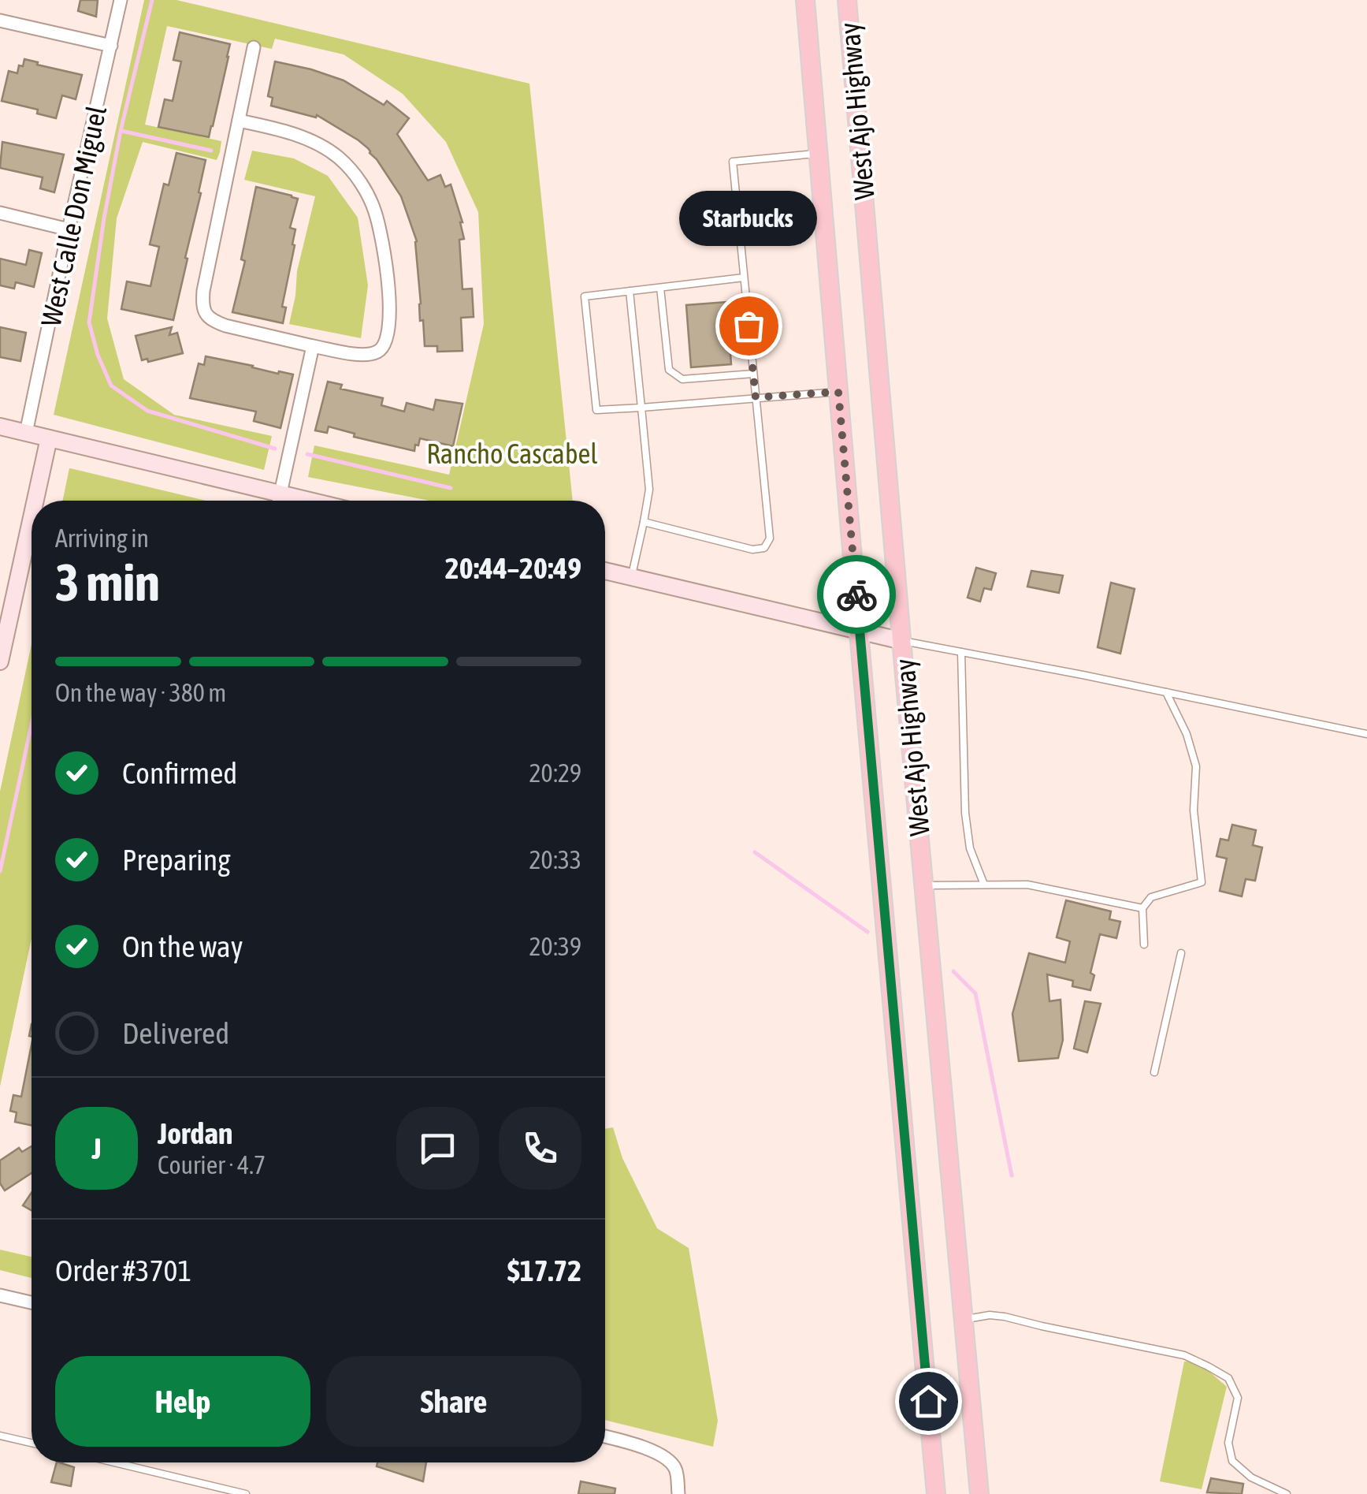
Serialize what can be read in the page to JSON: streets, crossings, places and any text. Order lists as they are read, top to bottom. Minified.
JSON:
{"streets":{"main road":["West Ajo Highway"],"street":["West Calle Don Miguel"]},"parks":["Rancho Cascabel"],"places":["Starbucks"],"page":{"bubble":"Starbucks","heading":["3 min","Arriving in","20:44–20:49"],"panel":["Jordan","Courier · 4.7","Order #3701","$17.72"],"bar":"On the way · 380 m","list":[["Confirmed","20:29"],["Preparing","20:33"],["On the way","20:39"],"Delivered"],"round":"J","buttons":["Help","Share"]}}
